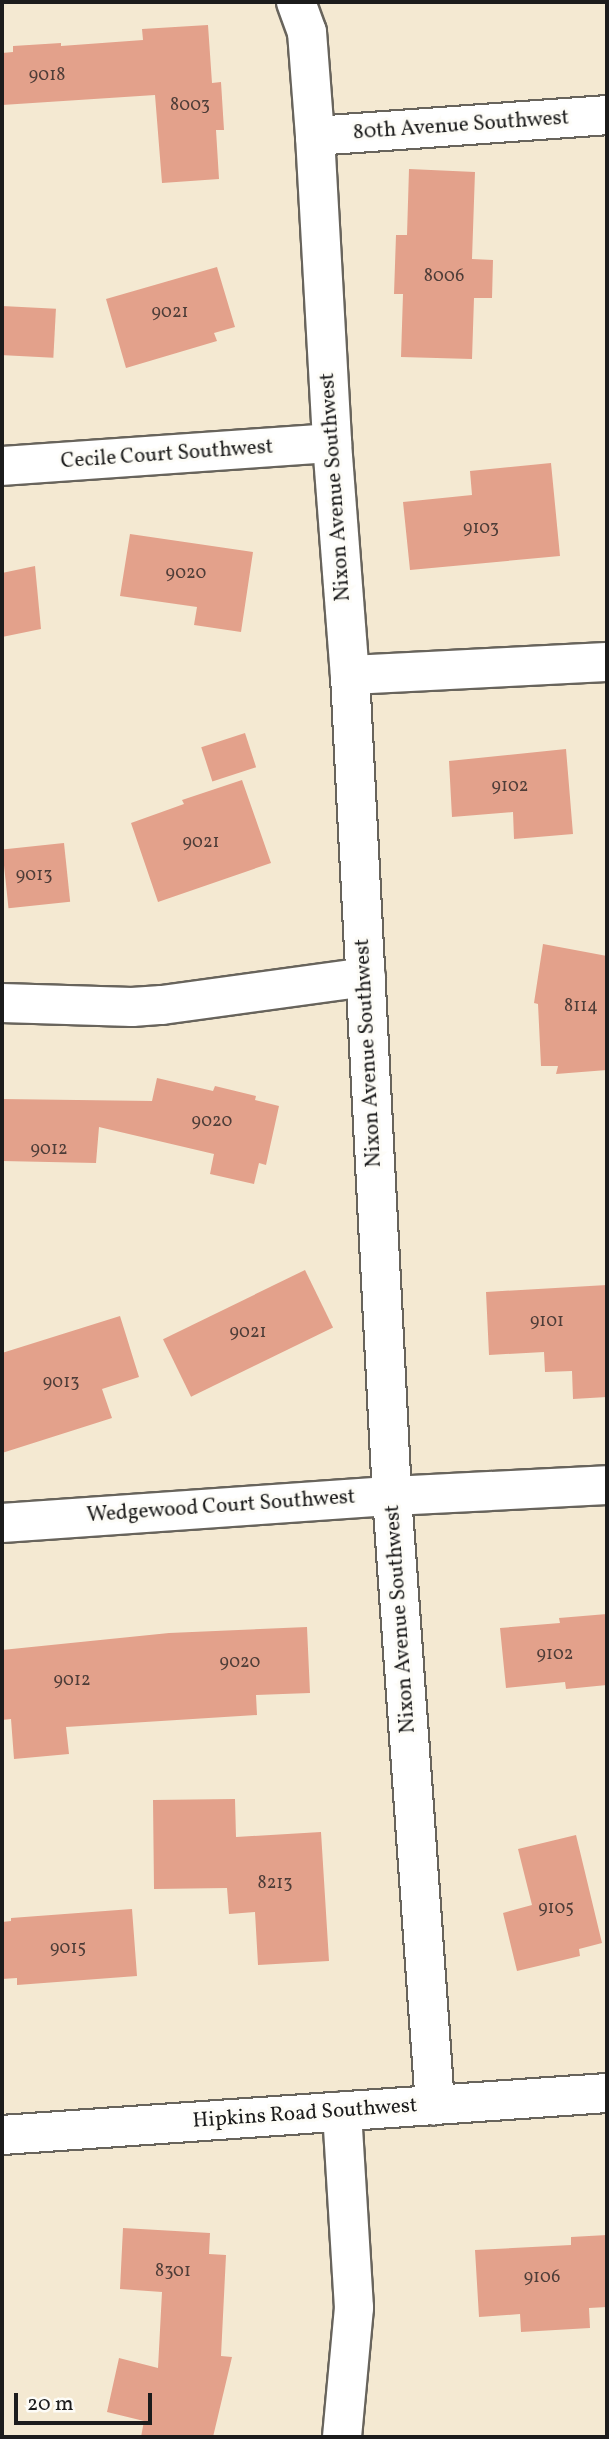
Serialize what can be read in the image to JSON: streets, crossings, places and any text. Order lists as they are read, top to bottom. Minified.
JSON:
{"streets":{"street":["80th Avenue Southwest","Cecile Court Southwest","Nixon Avenue Southwest","Wedgewood Court Southwest","Hipkins Road Southwest"]},"crossings":[["80th Avenue Southwest","Nixon Avenue Southwest"],["Cecile Court Southwest","Nixon Avenue Southwest"],["Nixon Avenue Southwest","Wedgewood Court Southwest"],["Nixon Avenue Southwest","Hipkins Road Southwest"]],"house_numbers":["9018","8003","8006","9021","9103","9020","9102","9021","9013","8114","9020","9012","9101","9021","9013","9102","9020","9012","8213","9105","9015","8301","9106"],"scale_bar":"20 m"}
